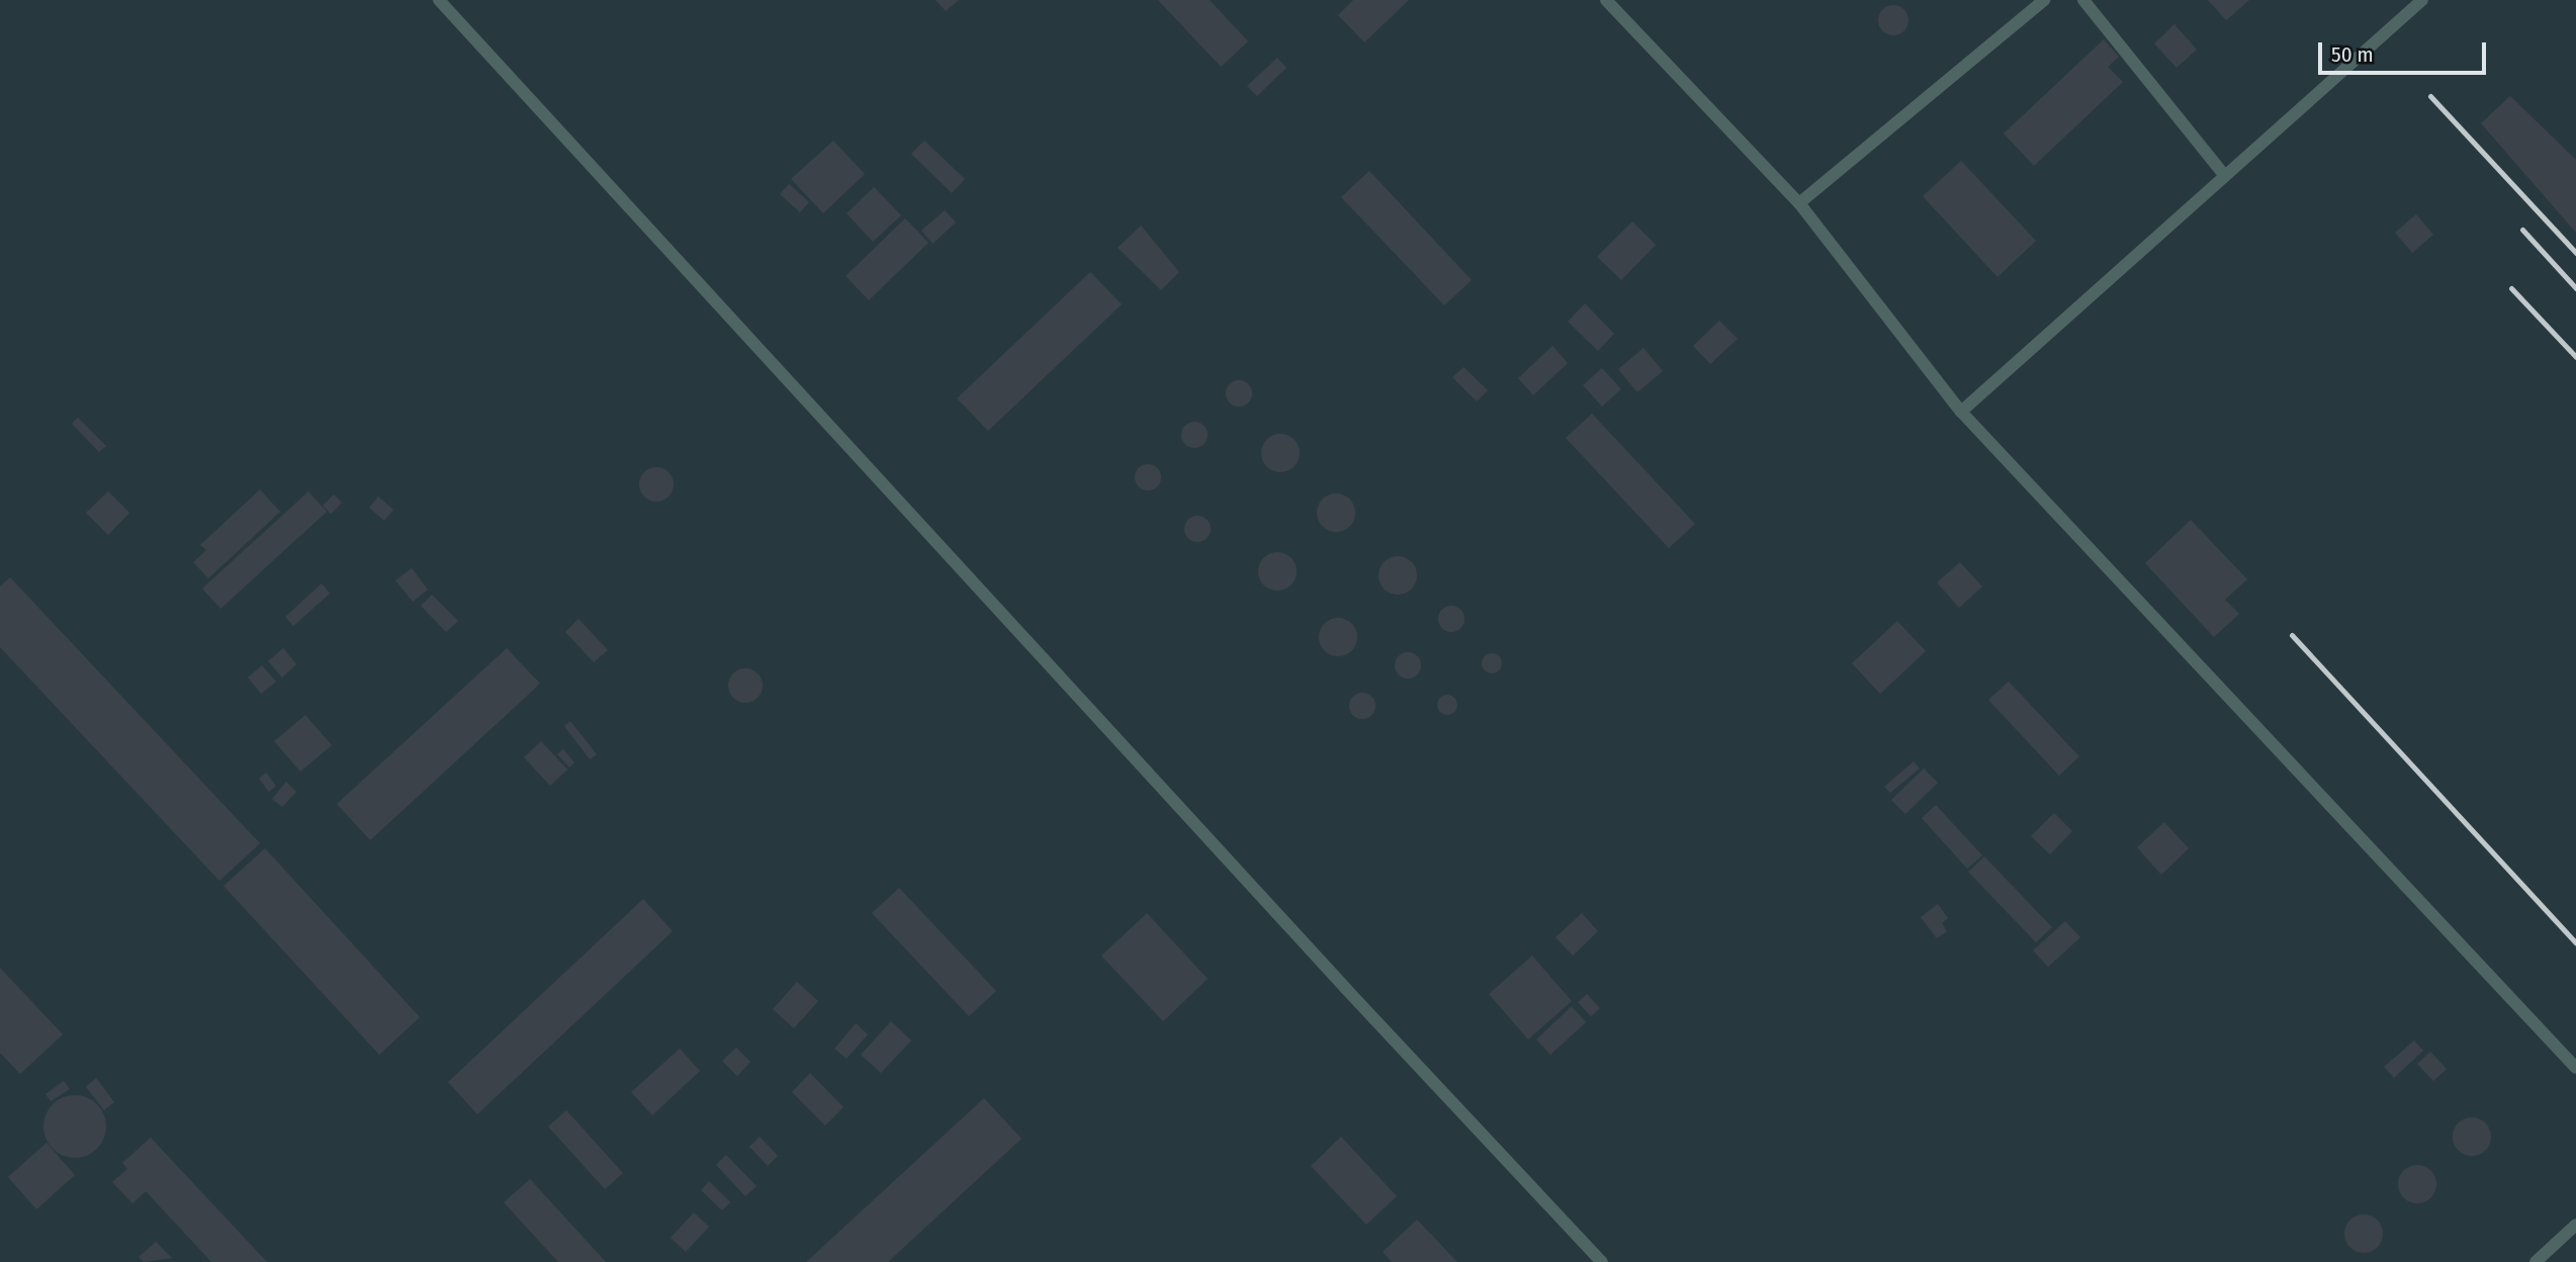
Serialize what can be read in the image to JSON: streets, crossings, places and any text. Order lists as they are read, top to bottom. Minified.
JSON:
{"scale_bar":"50 m"}
